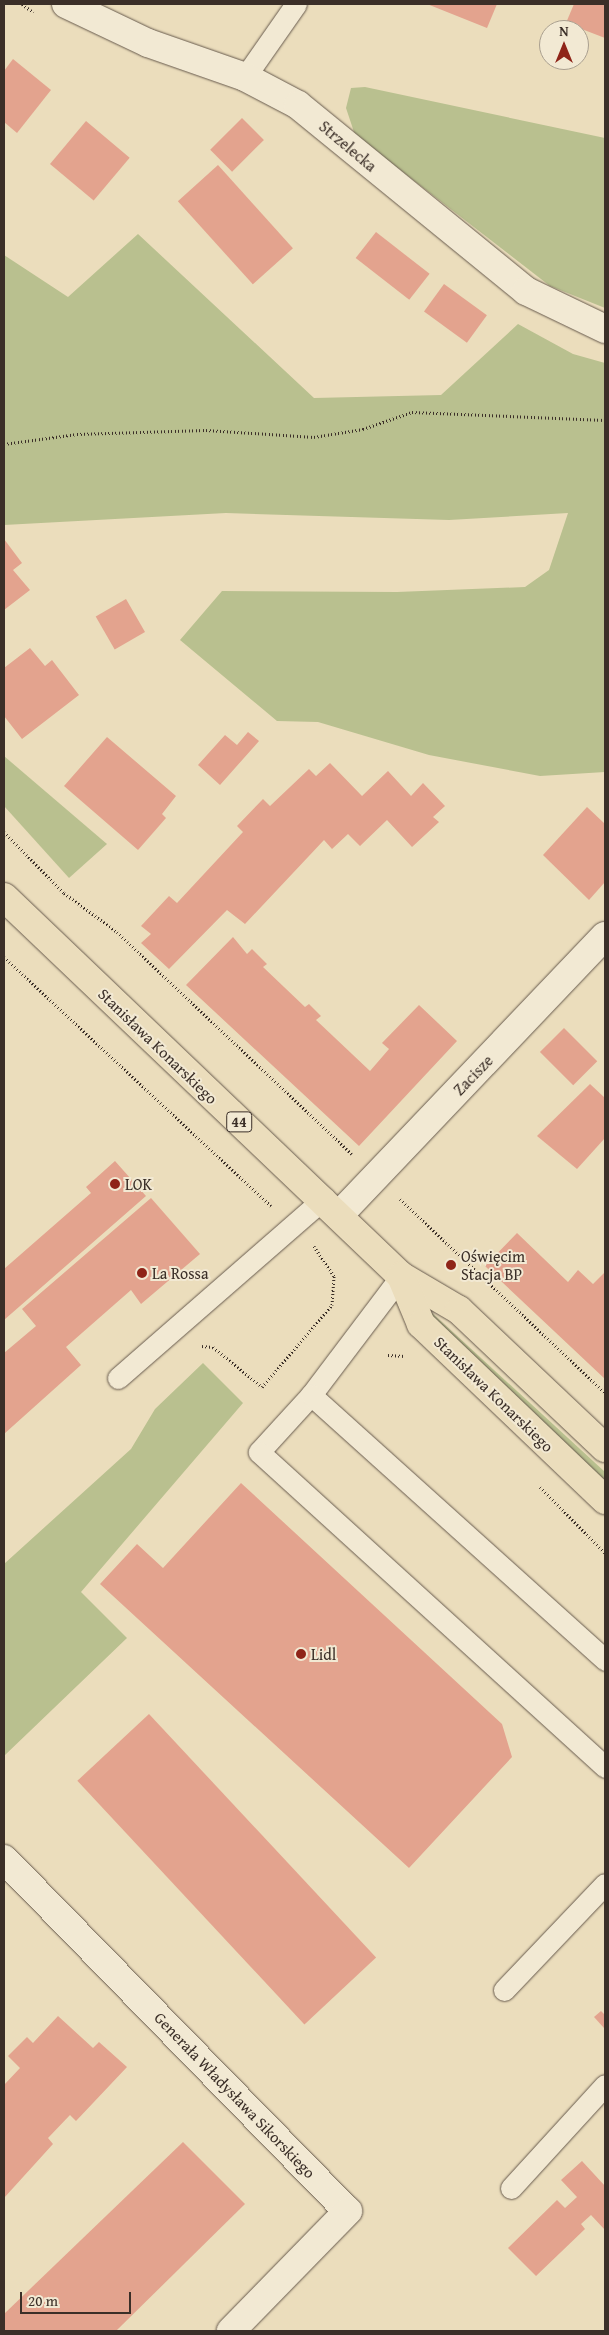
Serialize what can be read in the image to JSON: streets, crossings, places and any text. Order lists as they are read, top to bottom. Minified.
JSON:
{"streets":{"main road":["Stanisława Konarskiego","44"],"street":["Strzelecka","Zacisze","Generała Władysława Sikorskiego"]},"crossings":[["Stanisława Konarskiego","Zacisze"]],"places":["LOK","Oświęcim Stacja BP","La Rossa","Lidl"],"scale_bar":"20 m","north":"top"}
